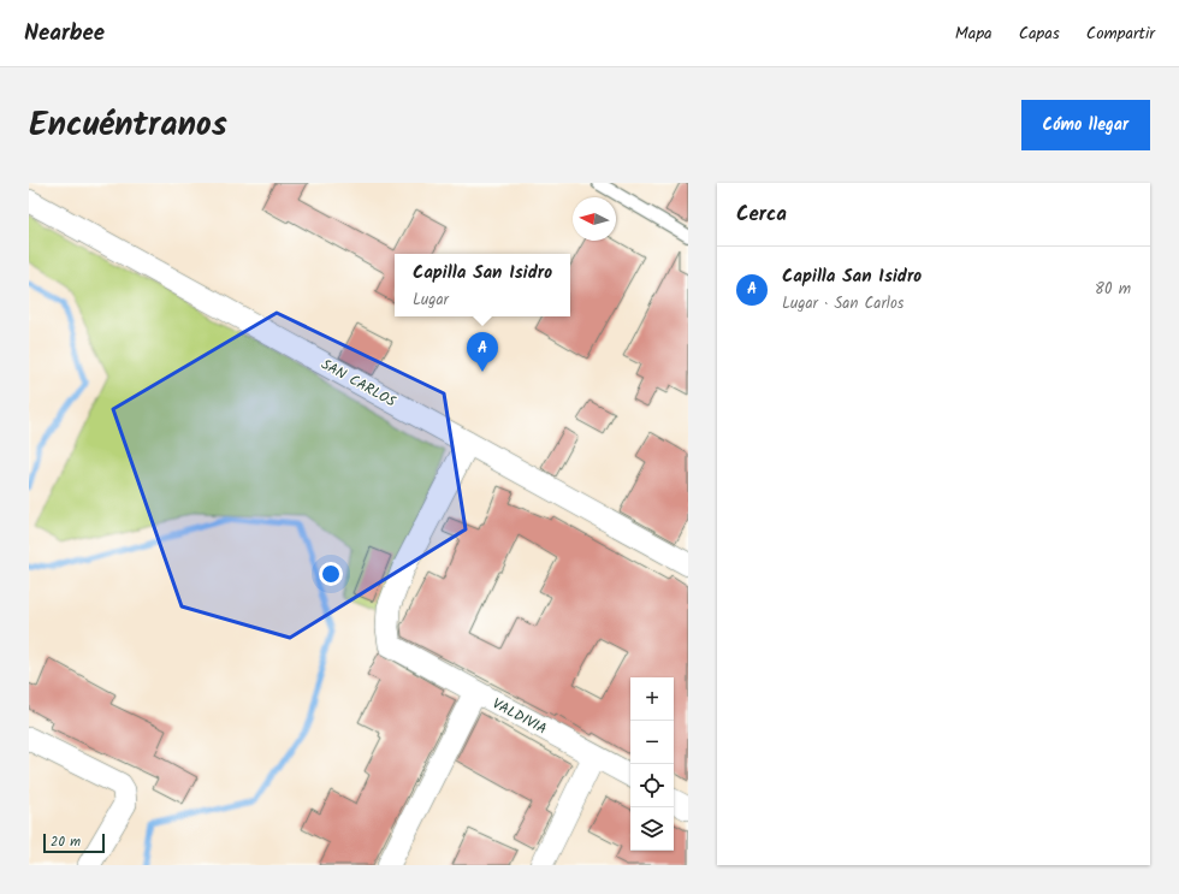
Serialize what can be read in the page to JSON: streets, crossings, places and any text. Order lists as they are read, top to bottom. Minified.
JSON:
{"streets":{"street":["SAN CARLOS","VALDIVIA"]},"crossings":[["SAN CARLOS","VALDIVIA"]],"scale_bar":"20 m","north":"left","page":{"header":"Nearbee","nav":["Mapa","Capas","Compartir"],"title":"Encuéntranos","buttons":"Cómo llegar","heading":"Cerca","list":[{"mark":"A","name":"Capilla San Isidro","note":"Lugar · San Carlos","value":"80 m"}],"popup":["Capilla San Isidro","Lugar"],"pins":"A","map_buttons":["+","−"],"scale":"20 m"}}
